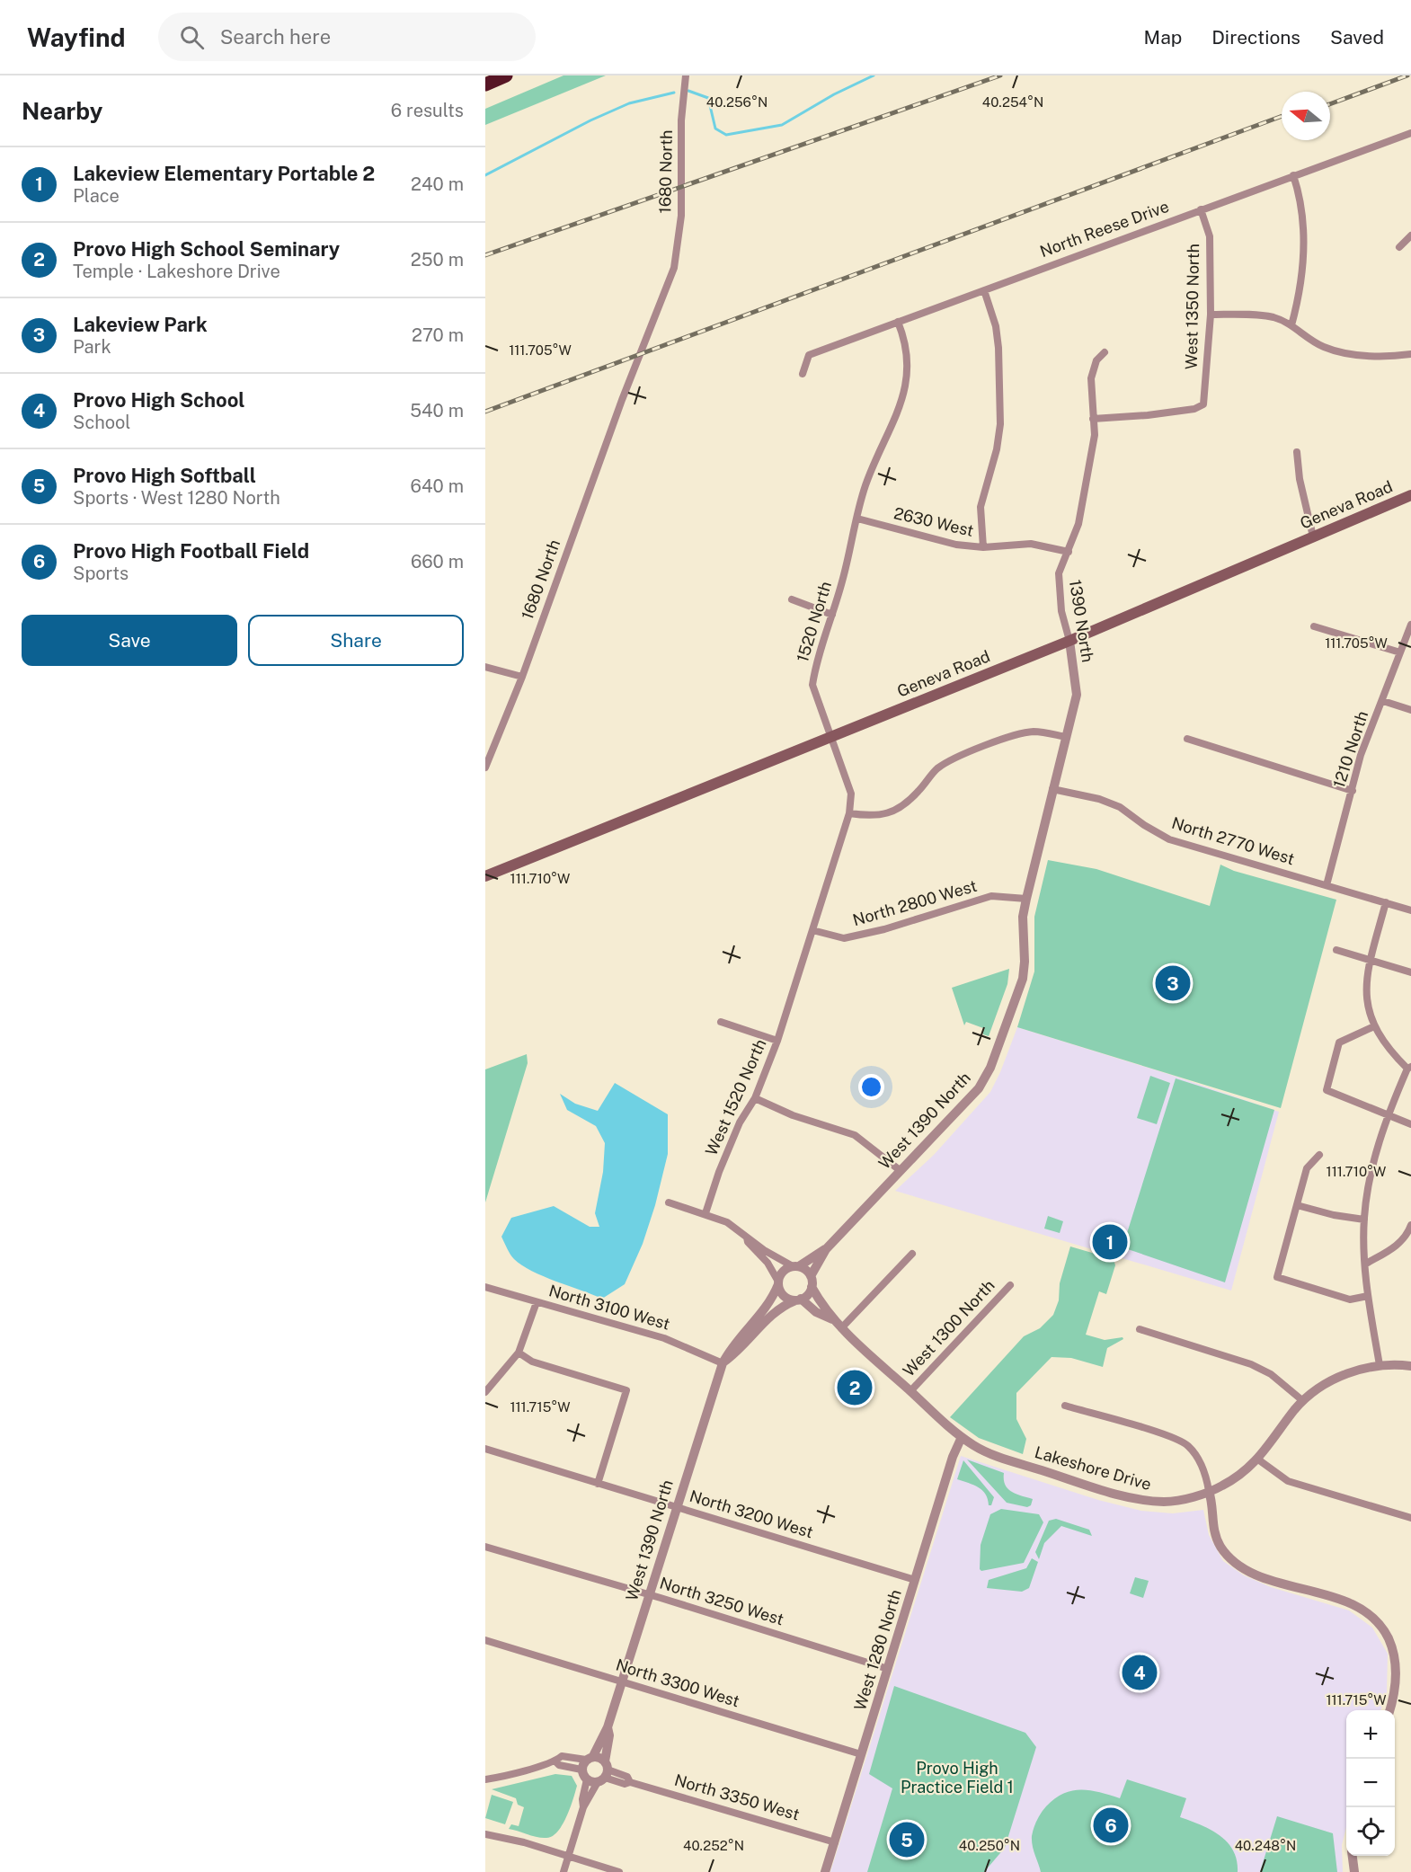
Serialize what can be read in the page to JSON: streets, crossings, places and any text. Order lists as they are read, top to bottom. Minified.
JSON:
{"streets":{"main road":["Geneva Road"],"street":["1680 North","North Reese Drive","West 1350 North","2630 West","1390 North","1520 North","1210 North","North 2770 West","North 2800 West","West 1520 North","West 1390 North","North 3100 West","West 1300 North","Lakeshore Drive","North 3200 West","North 3250 West","West 1280 North","North 3300 West","North 3350 West"]},"crossings":[["North Reese Drive","West 1350 North"],["North Reese Drive","1520 North"],["West 1350 North","1390 North"],["Geneva Road","1390 North"],["Geneva Road","1520 North"],["2630 West","1390 North"],["2630 West","1520 North"],["1390 North","North 2770 West"],["1390 North","North 2800 West"],["1390 North","West 1390 North"],["1520 North","North 2800 West"],["1520 North","West 1520 North"],["1210 North","North 2770 West"],["North 2800 West","West 1520 North"],["North 2800 West","West 1390 North"],["West 1390 North","North 3100 West"],["West 1390 North","Lakeshore Drive"],["West 1390 North","North 3200 West"],["West 1390 North","North 3250 West"],["West 1390 North","North 3300 West"],["West 1390 North","North 3350 West"],["West 1300 North","Lakeshore Drive"],["Lakeshore Drive","West 1280 North"],["North 3200 West","West 1280 North"],["North 3250 West","West 1280 North"],["West 1280 North","North 3300 West"],["West 1280 North","North 3350 West"]],"parks":["Provo High Practice Field 1"],"north":"left","page":{"header":"Wayfind","search":"Search here","nav":["Map","Directions","Saved"],"heading":["Nearby","6 results"],"list":[{"mark":"1","name":"Lakeview Elementary Portable 2","note":"Place","value":"240 m"},{"mark":"2","name":"Provo High School Seminary","note":"Temple · Lakeshore Drive","value":"250 m"},{"mark":"3","name":"Lakeview Park","note":"Park","value":"270 m"},{"mark":"4","name":"Provo High School","note":"School","value":"540 m"},{"mark":"5","name":"Provo High Softball","note":"Sports · West 1280 North","value":"640 m"},{"mark":"6","name":"Provo High Football Field","note":"Sports","value":"660 m"}],"buttons":["Save","Share"],"pins":["3","1","2","4","6","5"],"map_buttons":["+","−"]},"coordinates":["40.256°N","40.254°N","111.705°W","111.710°W","111.715°W","40.252°N","40.250°N","40.248°N"]}
